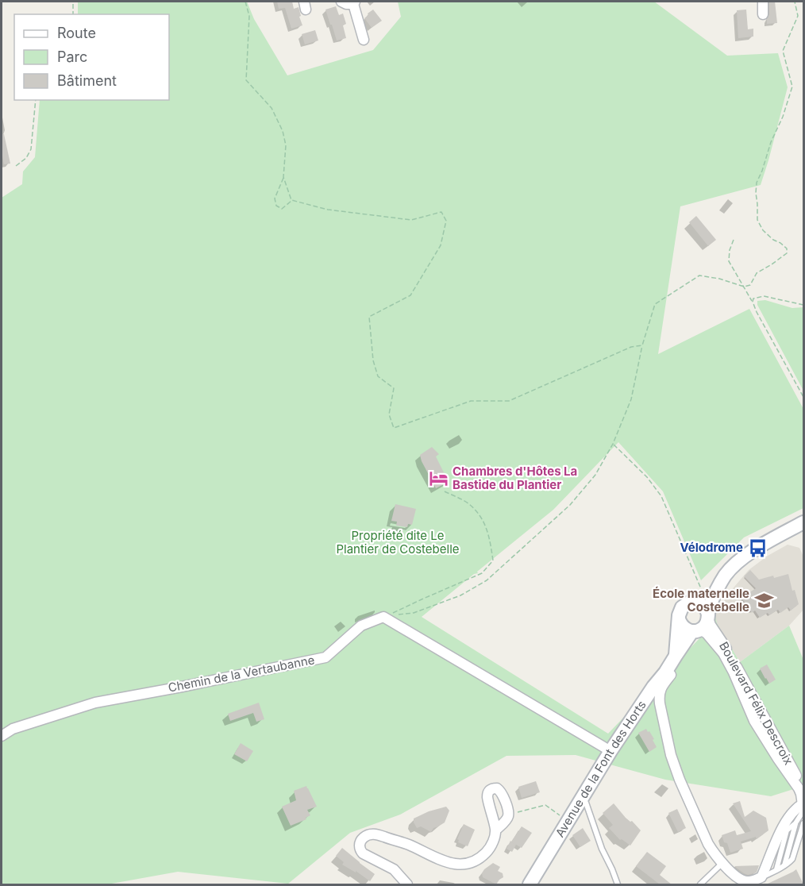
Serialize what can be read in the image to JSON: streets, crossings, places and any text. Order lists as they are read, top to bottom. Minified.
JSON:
{"streets":{"main road":["Avenue de la Font des Horts"],"street":["Chemin de la Vertaubanne","Boulevard Félix Descroix"]},"crossings":[["Boulevard Félix Descroix","Avenue de la Font des Horts"]],"parks":["Propriété dite Le Plantier de Costebelle"],"places":{"hotel":["Chambres d'Hôtes La Bastide du Plantier"],"bus stop":["Vélodrome"],"school or university":["École maternelle Costebelle"]},"legend":["Route","Parc","Bâtiment"]}
